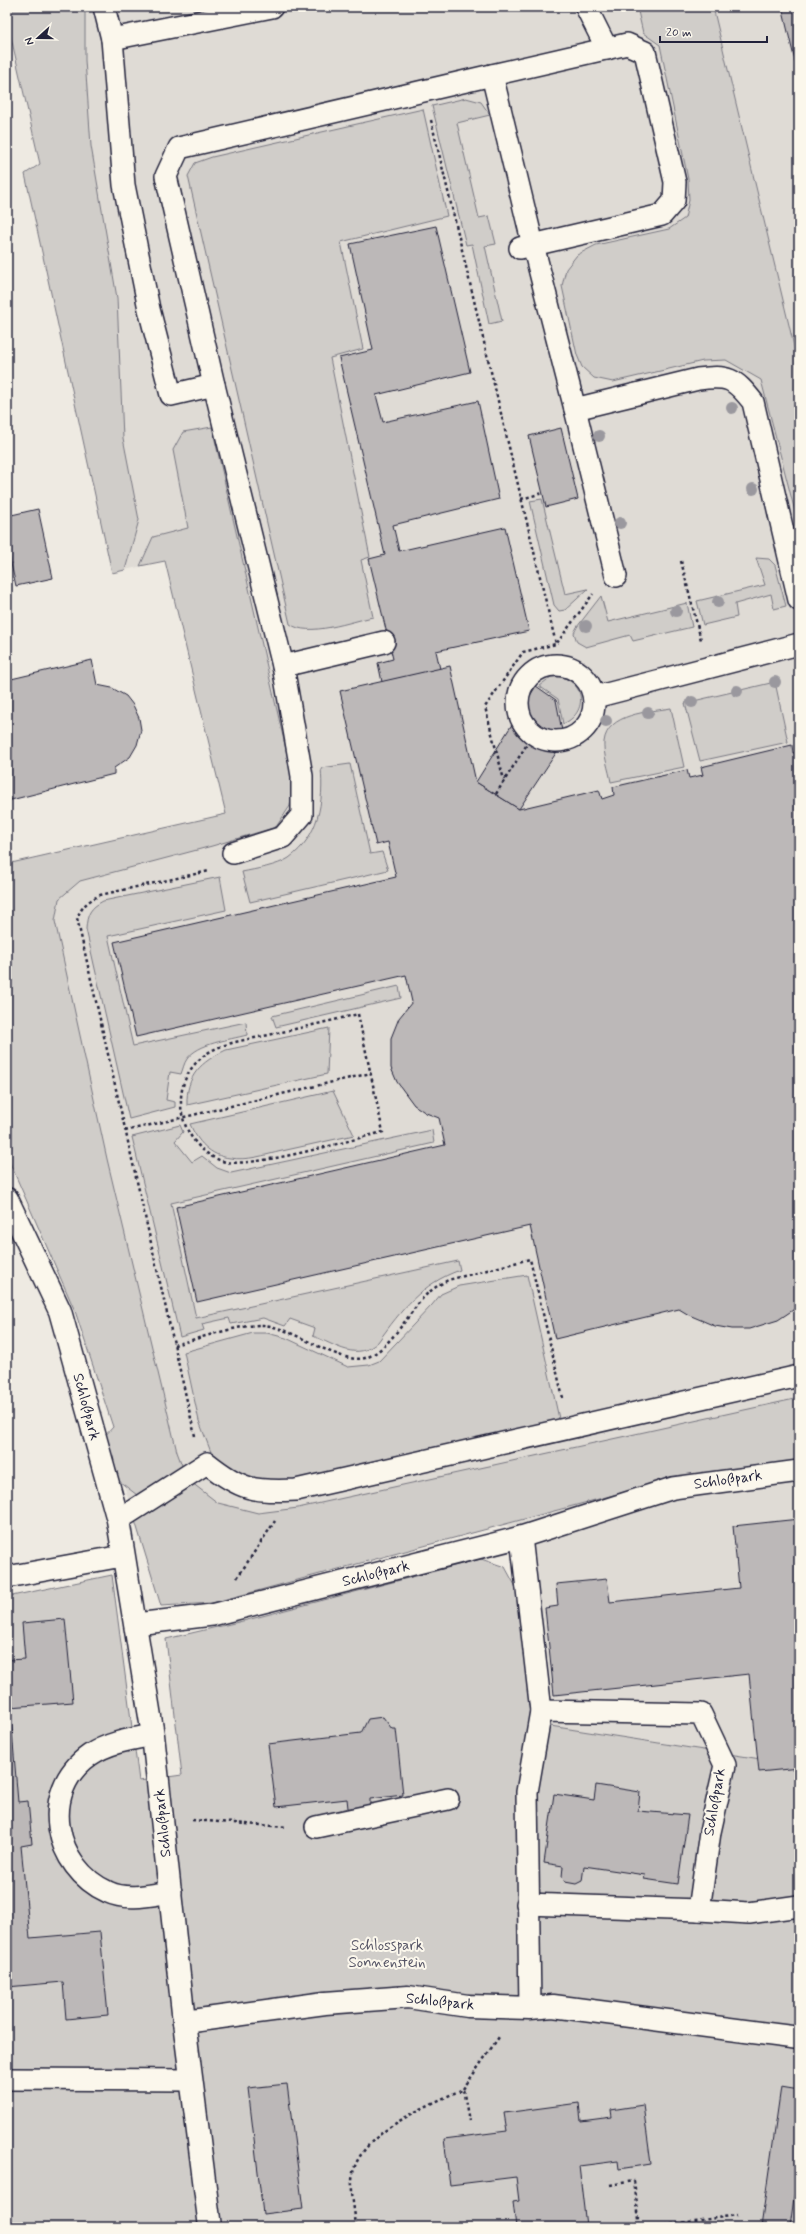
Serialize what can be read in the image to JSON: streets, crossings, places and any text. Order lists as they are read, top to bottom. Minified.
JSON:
{"streets":{"street":["Schloßpark"]},"parks":["Schlosspark Sonnenstein"],"scale_bar":"20 m","north":"left"}
